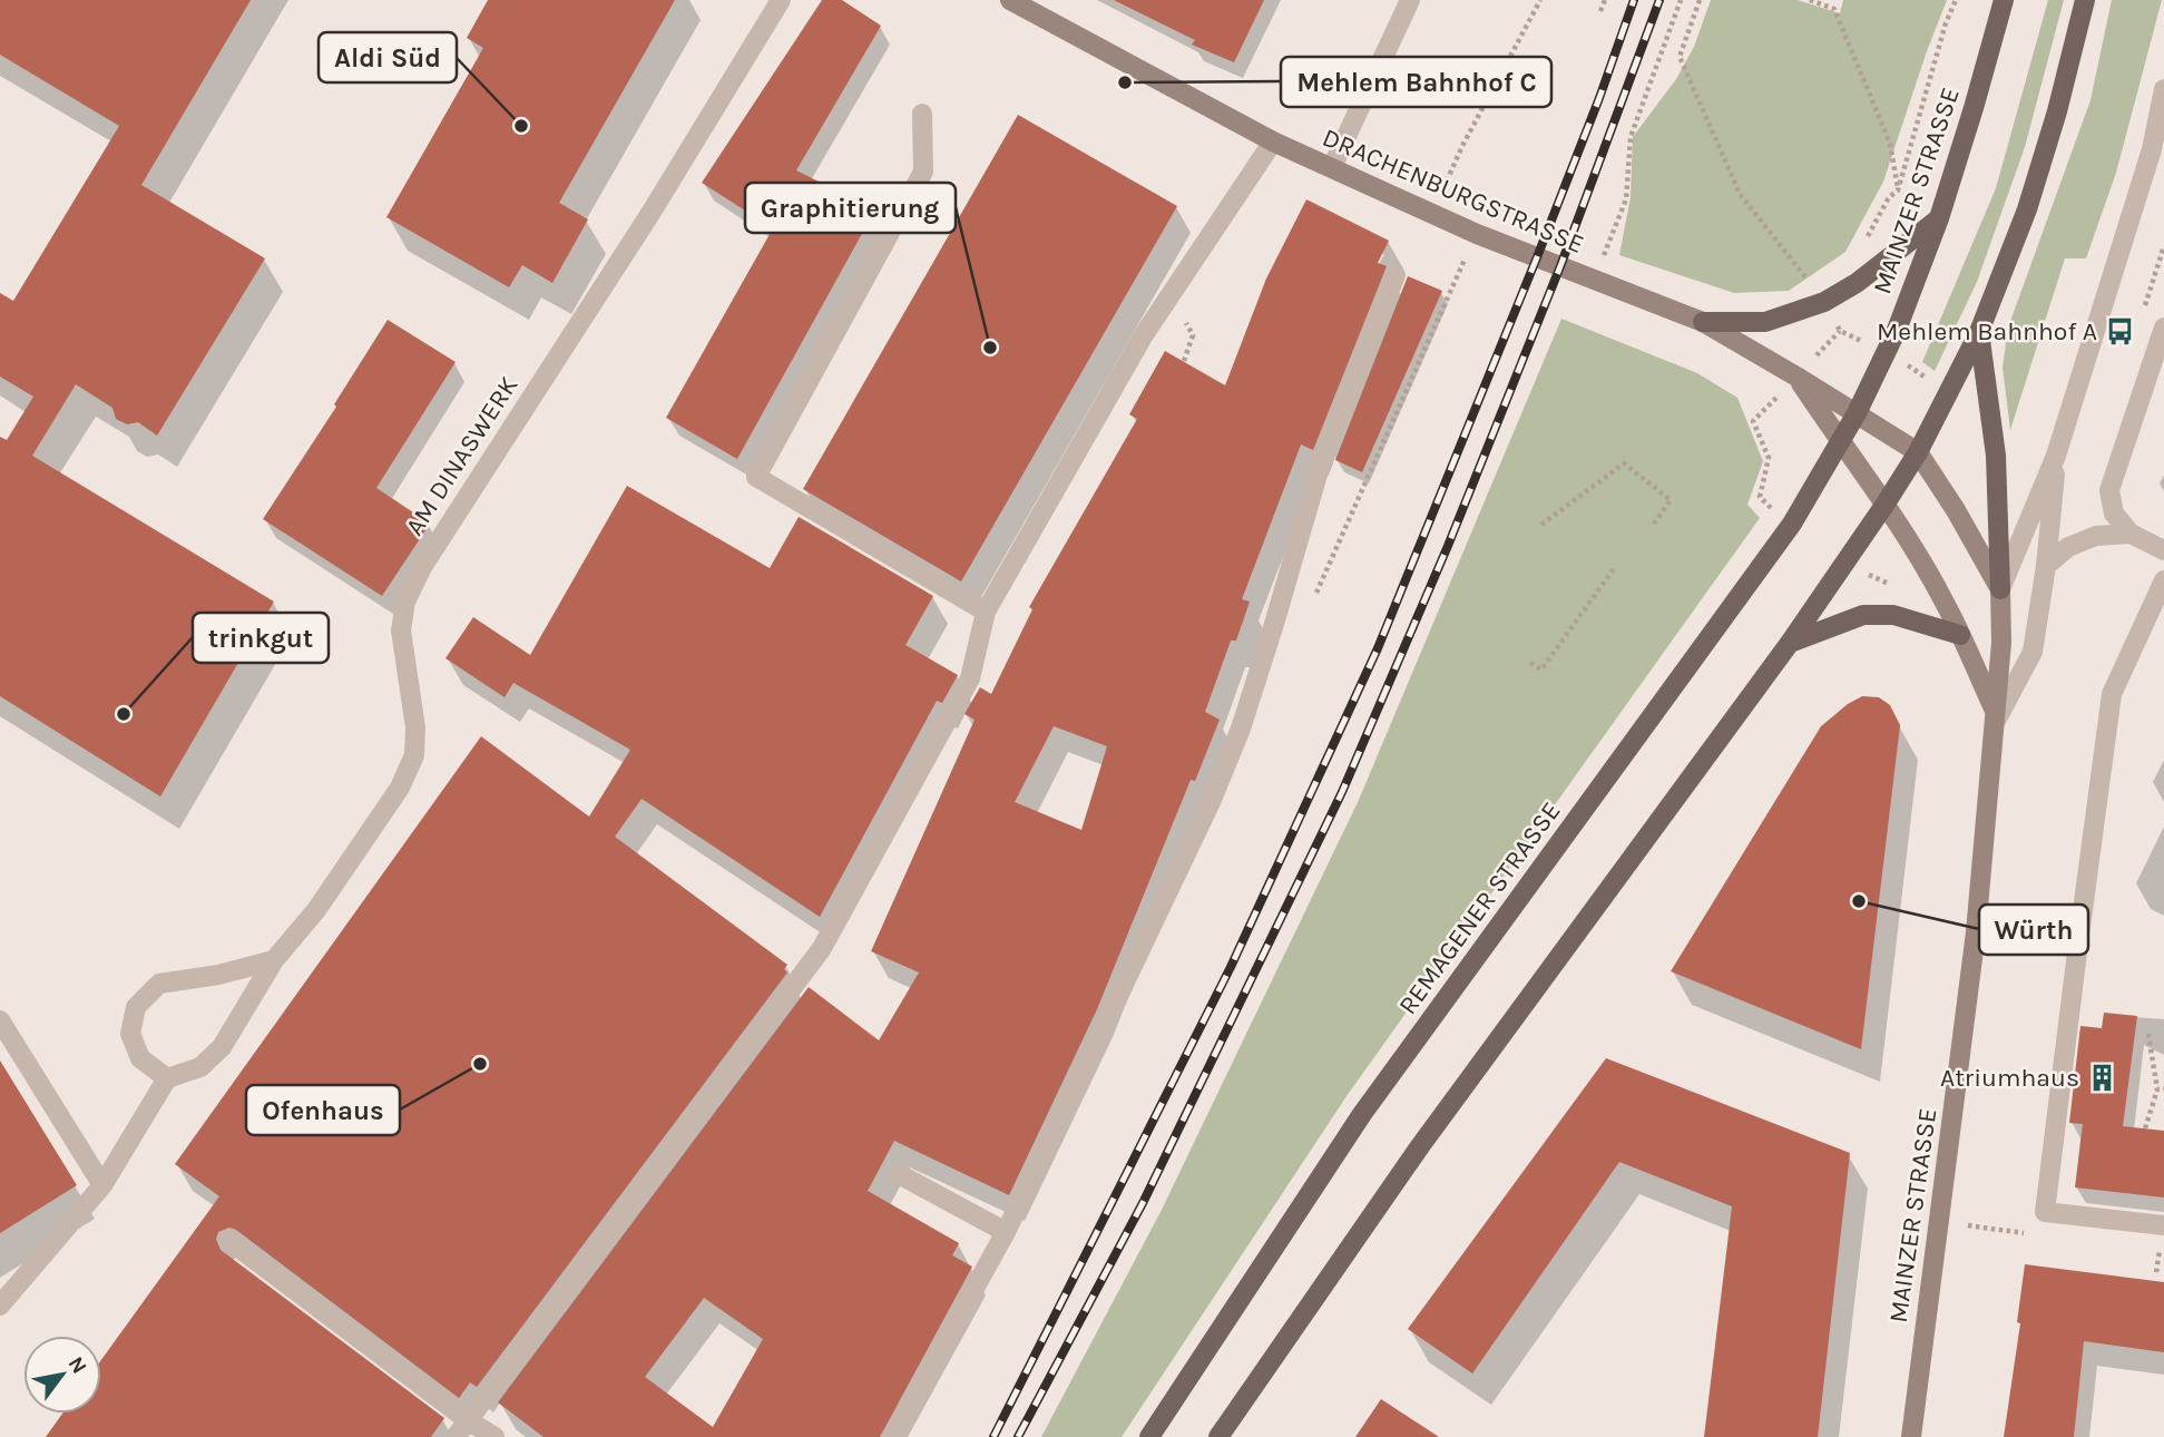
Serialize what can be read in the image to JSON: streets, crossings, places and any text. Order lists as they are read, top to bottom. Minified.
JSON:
{"streets":{"main road":["MAINZER STRASSE","REMAGENER STRASSE"],"street":["DRACHENBURGSTRASSE","AM DINASWERK"]},"crossings":[["DRACHENBURGSTRASSE","MAINZER STRASSE"],["DRACHENBURGSTRASSE","REMAGENER STRASSE"],["MAINZER STRASSE","REMAGENER STRASSE"]],"places":{"other":["Mehlem Bahnhof C","Aldi Süd","Graphitierung","trinkgut","Würth","Ofenhaus"],"bus stop":["Mehlem Bahnhof A"],"building":["Atriumhaus"]},"north":"top right"}
